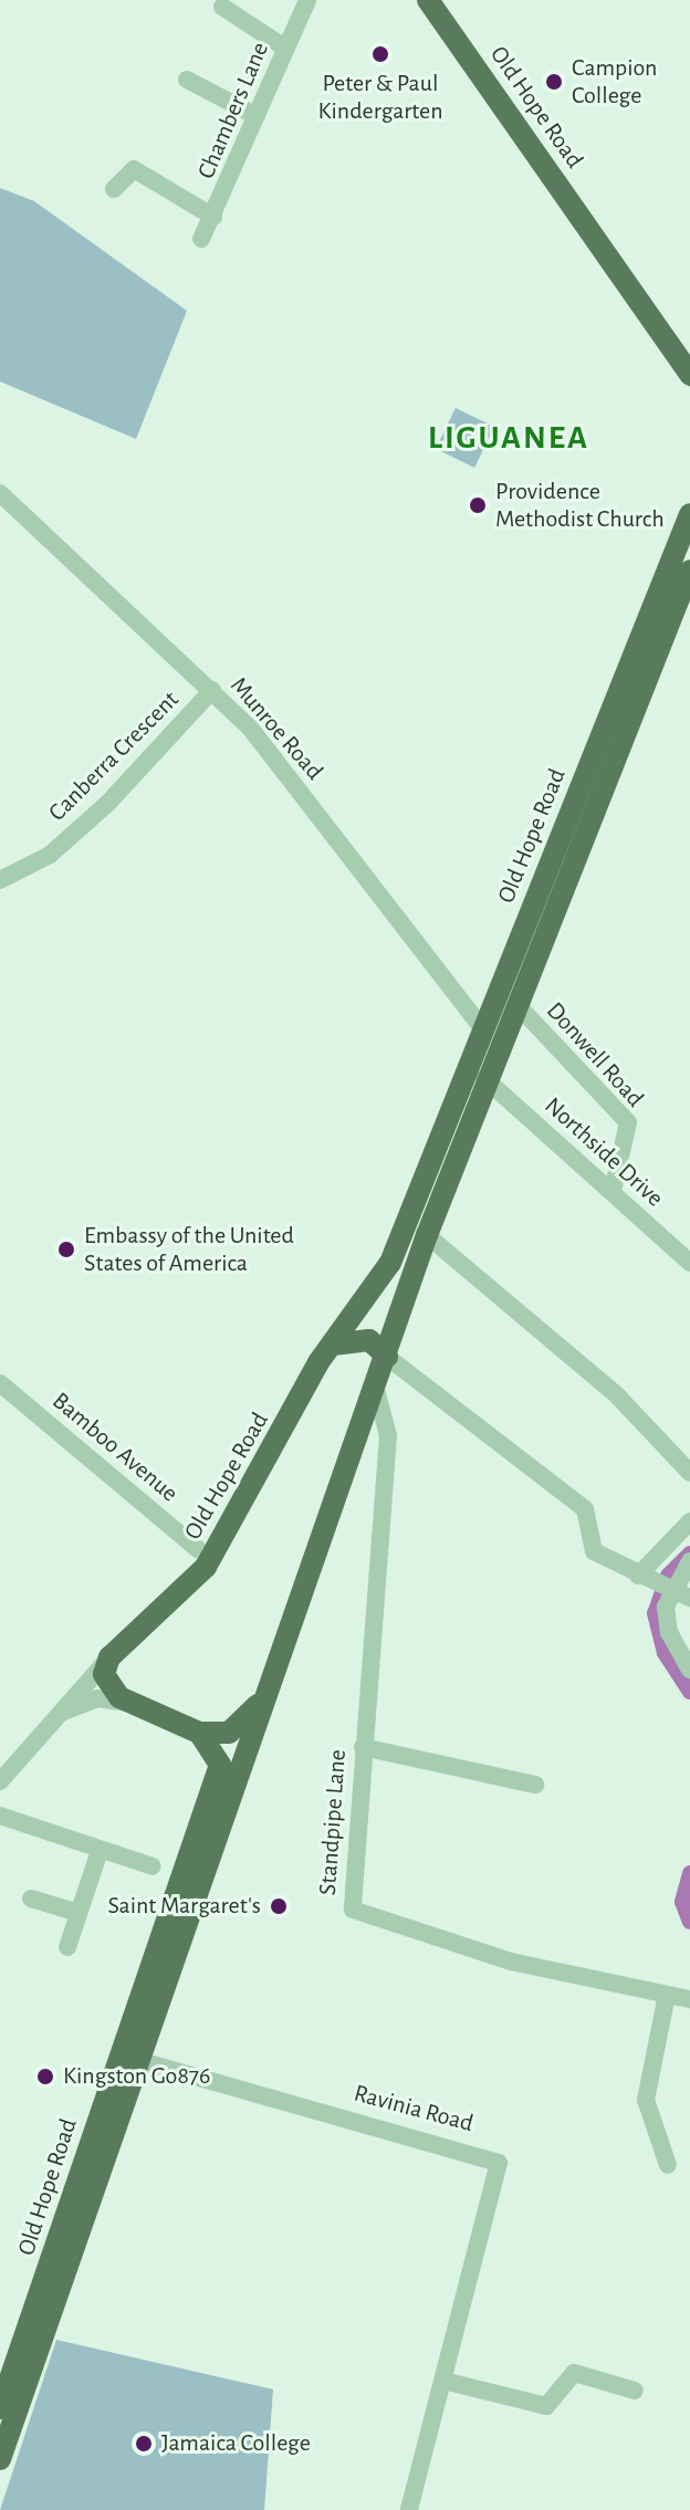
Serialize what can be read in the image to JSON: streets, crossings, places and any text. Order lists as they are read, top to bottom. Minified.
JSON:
{"streets":{"main road":["Old Hope Road"],"street":["Chambers Lane","Munroe Road","Canberra Crescent","Donwell Road","Northside Drive","Bamboo Avenue","Standpipe Lane","Ravinia Road"]},"crossings":[["Old Hope Road","Munroe Road"],["Old Hope Road","Donwell Road"],["Old Hope Road","Northside Drive"],["Old Hope Road","Standpipe Lane"],["Old Hope Road","Ravinia Road"],["Munroe Road","Canberra Crescent"],["Donwell Road","Northside Drive"]],"districts":["LIGUANEA"],"places":["Peter & Paul Kindergarten","Campion College","Providence Methodist Church","Embassy of the United States of America","Saint Margaret's","Kingston Go876","Jamaica College"]}
